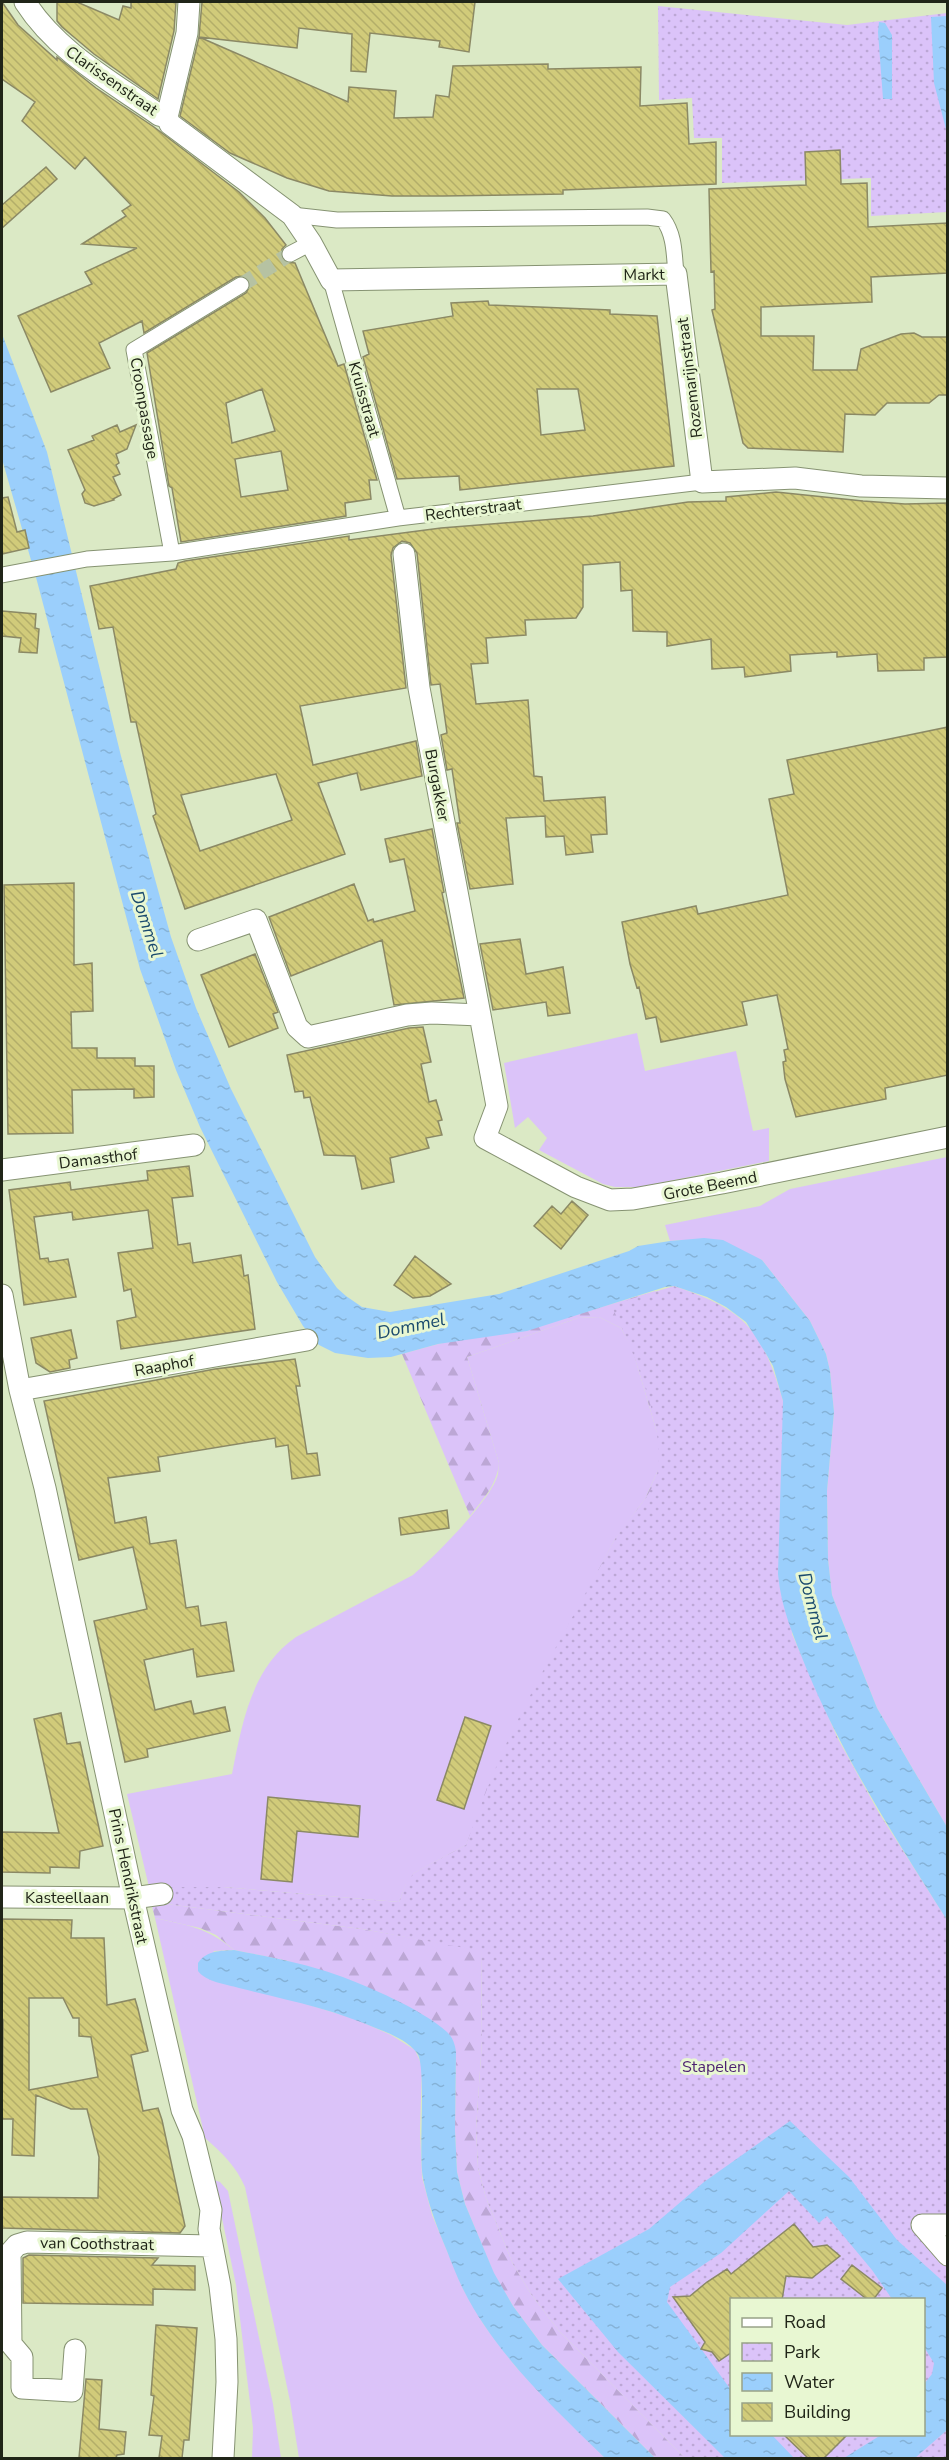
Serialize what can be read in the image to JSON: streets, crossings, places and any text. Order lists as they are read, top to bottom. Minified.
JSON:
{"streets":{"street":["Clarissenstraat","Markt","Rozemarijnstraat","Kruisstraat","Croonpassage","Rechterstraat","Burgakker","Damasthof","Grote Beemd","Raaphof","Prins Hendrikstraat","Kasteellaan","van Coothstraat"]},"crossings":[["Clarissenstraat","Markt"],["Markt","Rozemarijnstraat"],["Markt","Kruisstraat"],["Rozemarijnstraat","Rechterstraat"],["Kruisstraat","Rechterstraat"],["Croonpassage","Rechterstraat"],["Burgakker","Grote Beemd"],["Raaphof","Prins Hendrikstraat"],["Prins Hendrikstraat","Kasteellaan"],["Prins Hendrikstraat","van Coothstraat"]],"water":["Dommel"],"parks":["Stapelen"],"legend":["Road","Park","Water","Building"]}
